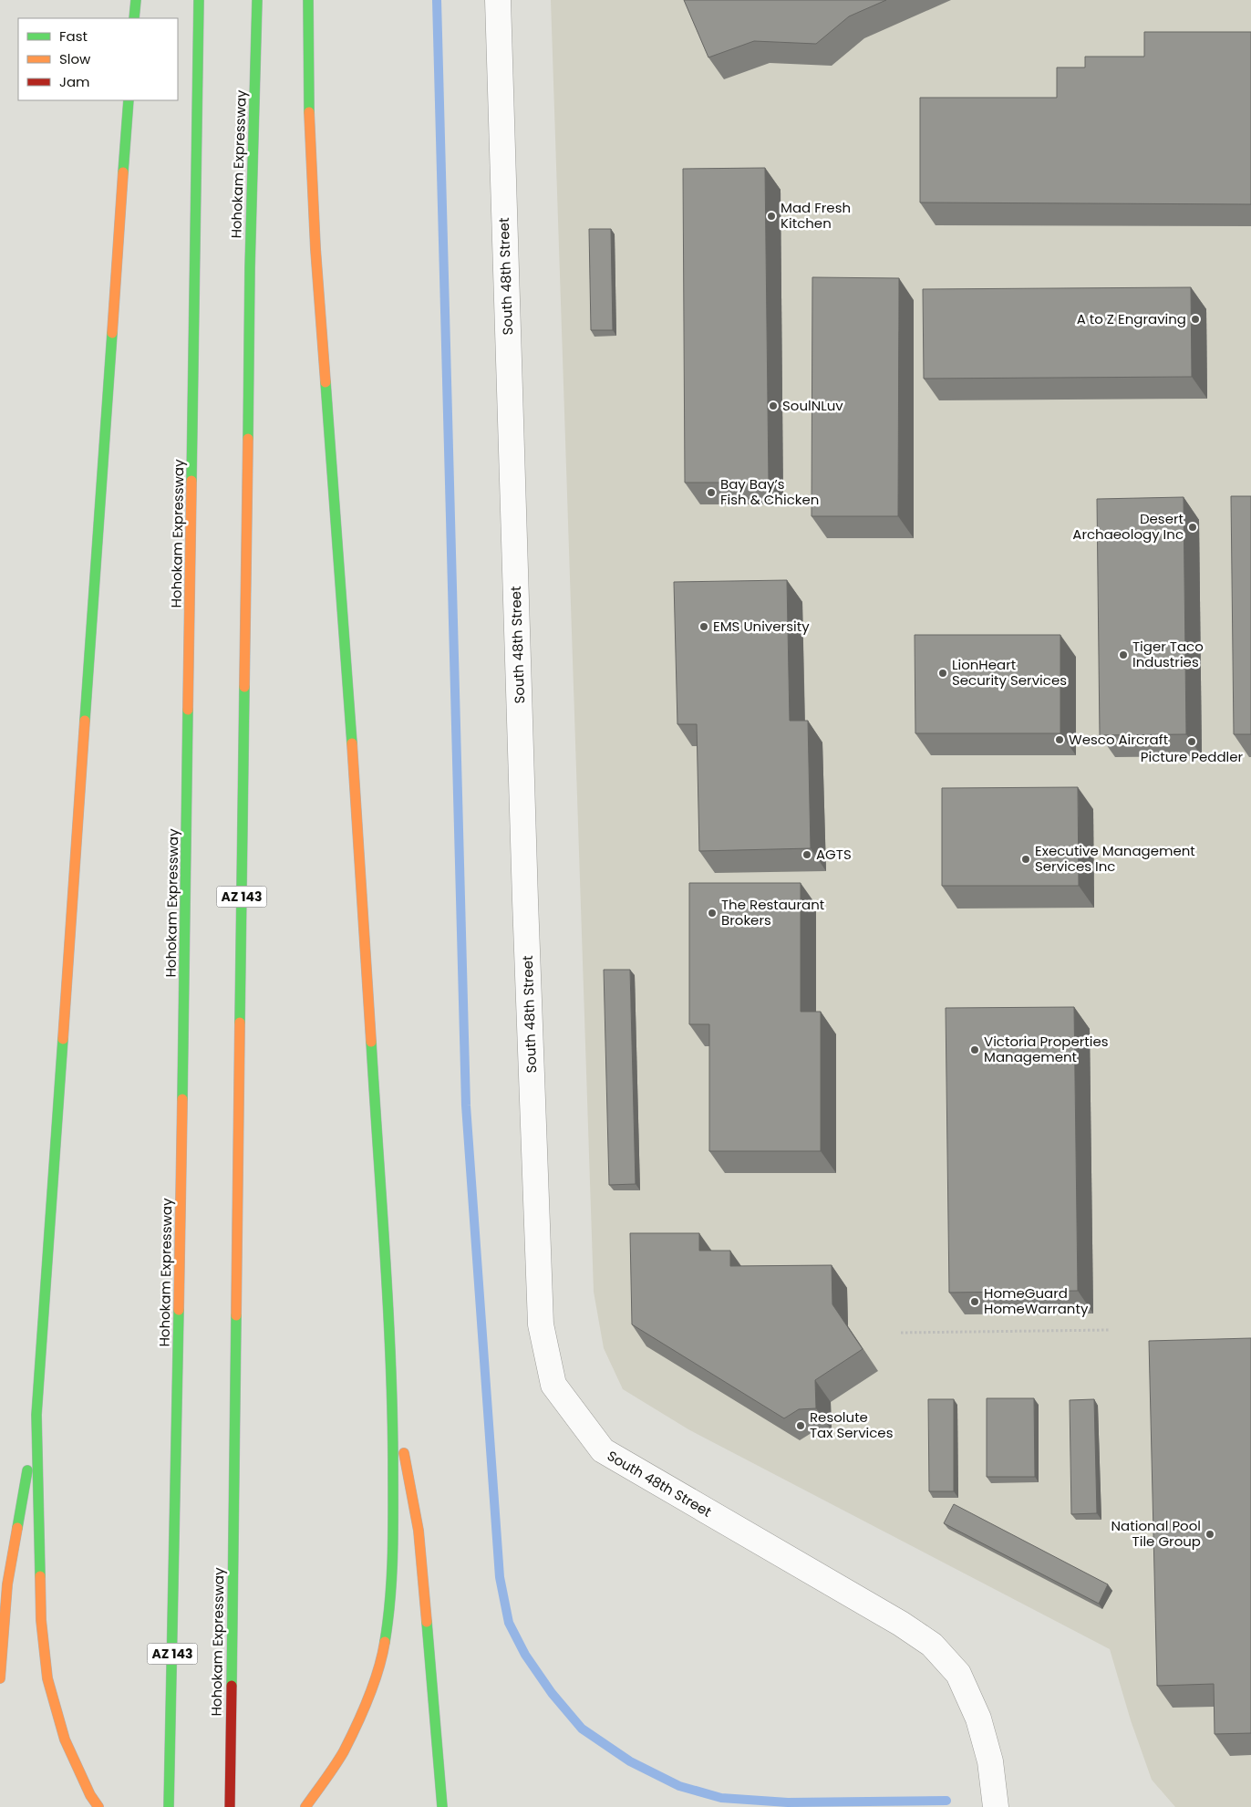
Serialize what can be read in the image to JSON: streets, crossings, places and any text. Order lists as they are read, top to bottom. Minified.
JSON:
{"streets":{"highway":["Hohokam Expressway","AZ 143"],"street":["South 48th Street"]},"places":["Mad Fresh Kitchen","A to Z Engraving","SoulNLuv","Bay Bay’s Fish & Chicken","Desert Archaeology Inc","EMS University","Tiger Taco Industries","LionHeart Security Services","Wesco Aircraft","Picture Peddler","AGTS","Executive Management Services Inc","The Restaurant Brokers","Victoria Properties Management","HomeGuard HomeWarranty","Resolute Tax Services","National Pool Tile Group"],"legend":["Fast","Slow","Jam"]}
